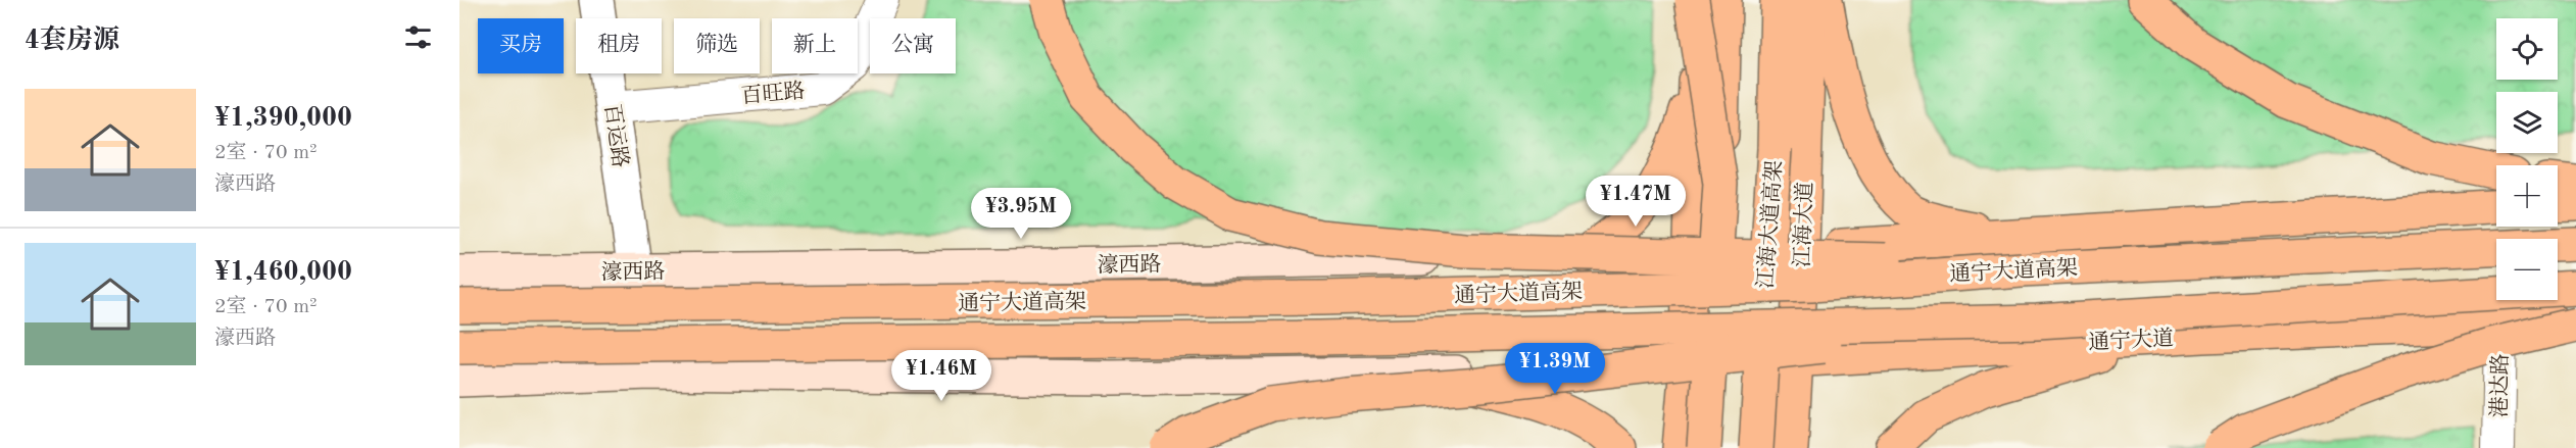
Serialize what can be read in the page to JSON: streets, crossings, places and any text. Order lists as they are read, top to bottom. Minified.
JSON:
{"streets":{"main road":["江海大道高架","江海大道","濠西路","通宁大道高架","通宁大道"],"street":["百旺路","百运路","港达路"]},"crossings":[["百旺路","百运路"],["百运路","濠西路"],["江海大道","通宁大道"],["通宁大道","港达路"]],"page":{"heading":"4套房源","map_buttons":["+","−"],"chip":["买房","租房","筛选","新上","公寓"],"list":[{"name":"¥1,390,000","note":"2室 · 70 m² · 濠西路"},{"name":"¥1,460,000","note":"2室 · 70 m² · 濠西路"}],"price":["¥1.47M","¥3.95M","¥1.39M","¥1.46M"]}}
